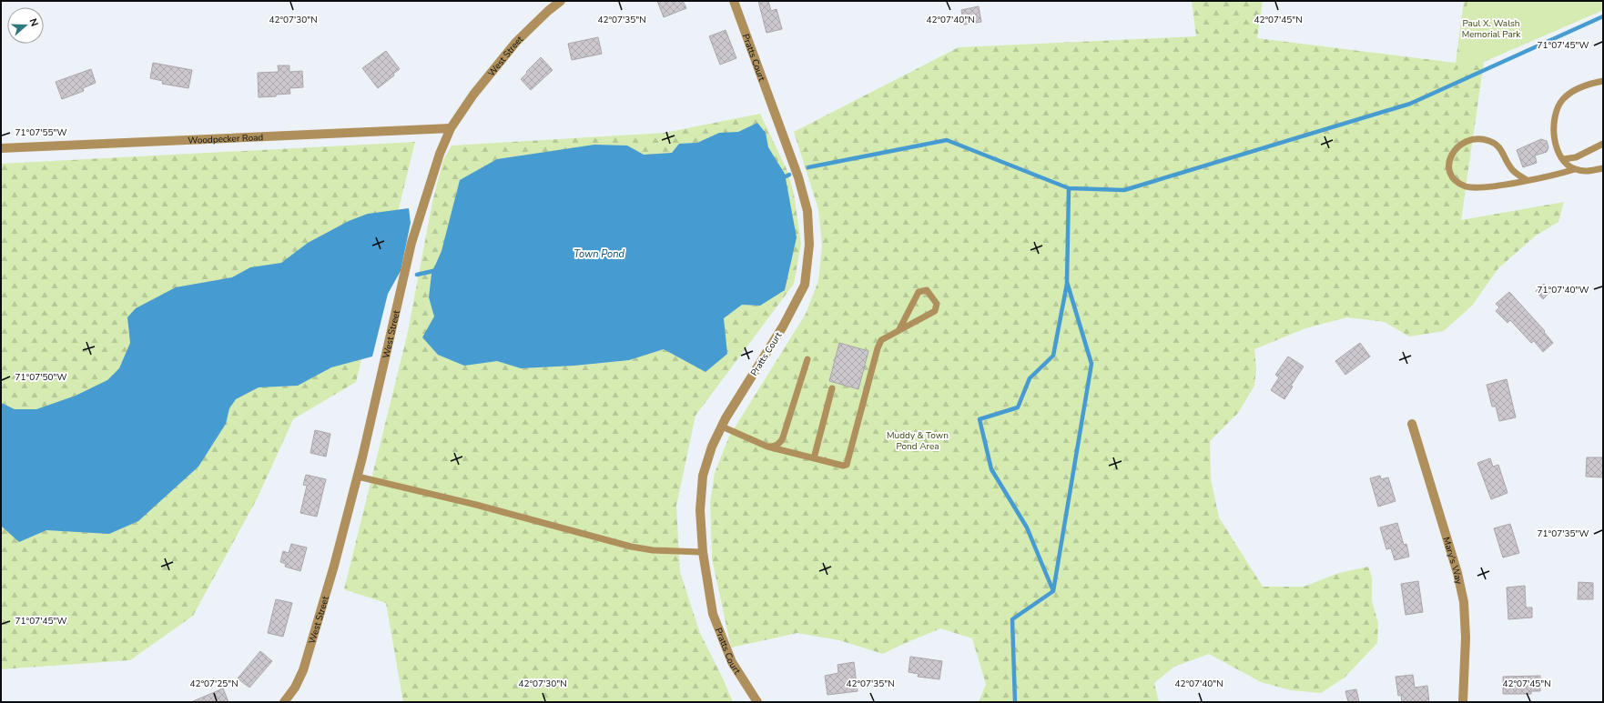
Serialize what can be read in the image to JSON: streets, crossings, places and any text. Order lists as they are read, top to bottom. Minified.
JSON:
{"streets":{"street":["West Street","Pratts Court","Woodpecker Road","Mary's Way"]},"crossings":[["West Street","Woodpecker Road"]],"water":["Town Pond"],"parks":["Paul X. Walsh Memorial Park","Muddy & Town Pond Area"],"north":"right","coordinates":["42°07'30\"N","42°07'35\"N","42°07'40\"N","42°07'45\"N","71°07'45\"W","71°07'55\"W","71°07'40\"W","71°07'50\"W","71°07'35\"W","42°07'25\"N"]}
